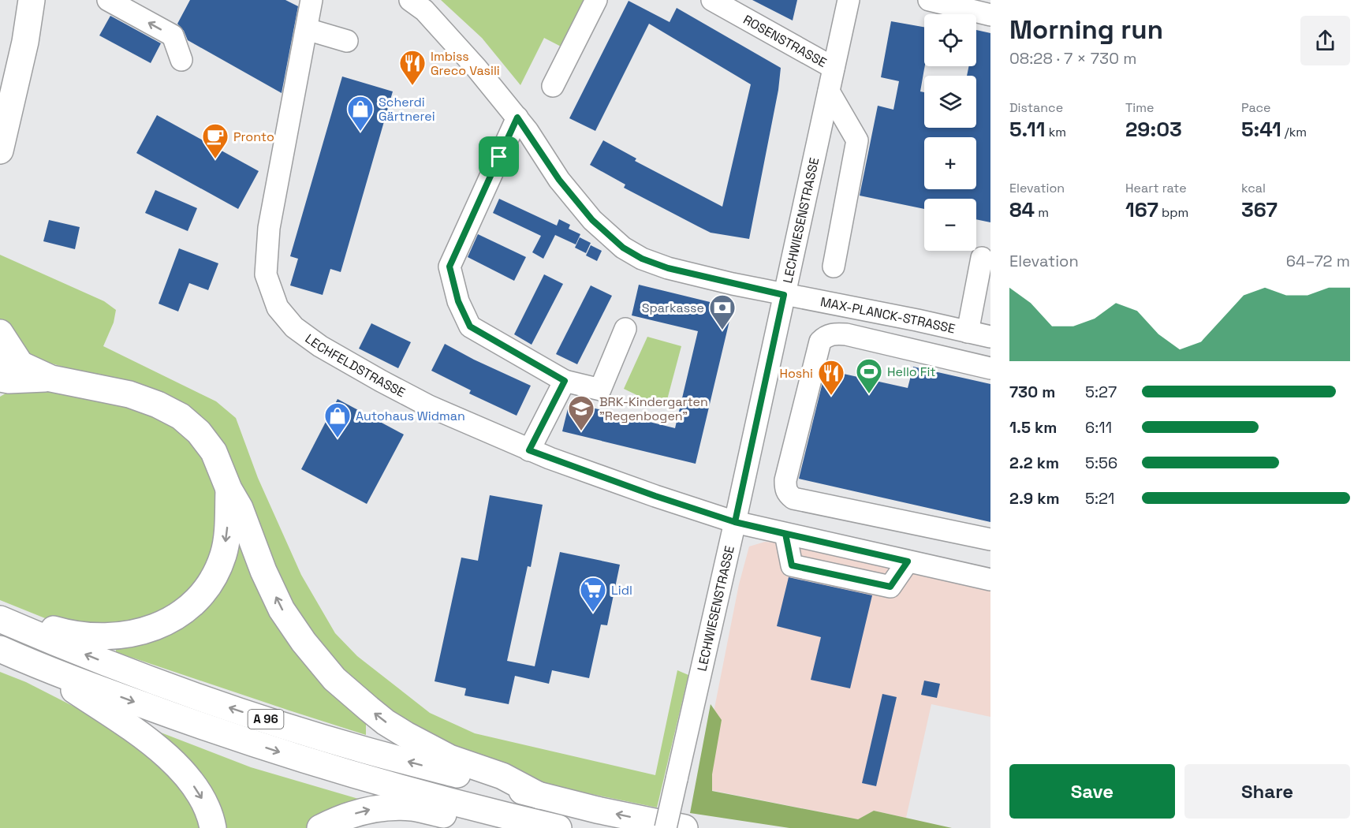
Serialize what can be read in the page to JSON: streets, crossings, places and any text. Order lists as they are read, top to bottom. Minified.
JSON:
{"streets":{"main road":["A 96"],"street":["ROSENSTRASSE","LECHWIESENSTRASSE","MAX-PLANCK-STRASSE","LECHFELDSTRASSE"]},"crossings":[["ROSENSTRASSE","LECHWIESENSTRASSE"],["LECHWIESENSTRASSE","MAX-PLANCK-STRASSE"],["LECHWIESENSTRASSE","LECHFELDSTRASSE"]],"places":{"restaurant":["Imbiss Greco Vasili","Hoshi"],"shop":["Scherdi Gärtnerei","Autohaus Widman"],"cafe":["Pronto"],"bank":["Sparkasse"],"sports":["Hello Fit"],"school or university":["BRK-Kindergarten \"Regenbogen\""],"supermarket":["Lidl"]},"page":{"heading":["Morning run","08:28 · 7 × 730 m"],"map_buttons":["+","−"],"stats":[["Distance","5.11 km"],["Time","29:03"],["Pace","5:41 /km"],["Elevation","84 m"],["Heart rate","167 bpm"],["kcal","367"]],"chart":["Elevation","64–72 m"],"list":[{"name":"730 m","note":"5:27"},{"name":"1.5 km","note":"6:11"},{"name":"2.2 km","note":"5:56"},{"name":"2.9 km","note":"5:21"}],"buttons":["Save","Share"]}}
